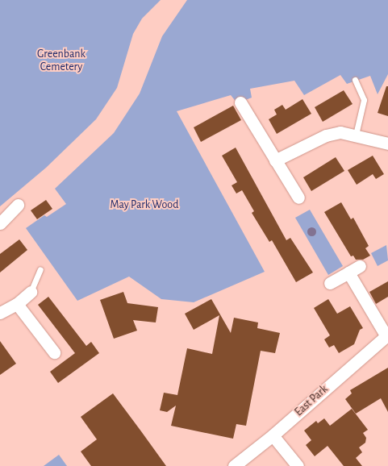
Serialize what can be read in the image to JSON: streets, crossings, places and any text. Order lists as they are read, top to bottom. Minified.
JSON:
{"streets":{"street":["East Park"]},"parks":["Greenbank Cemetery","May Park Wood"]}
